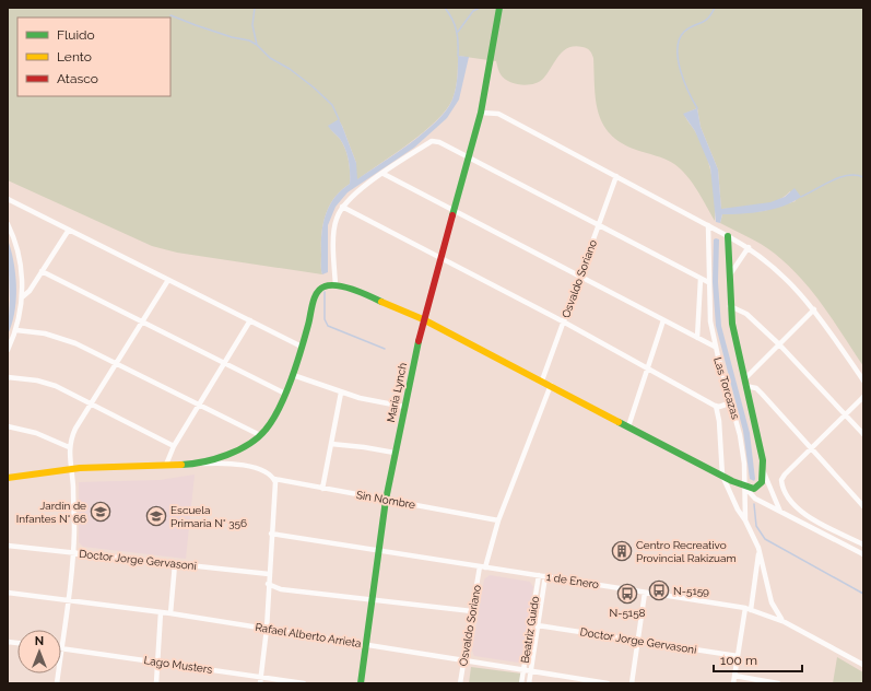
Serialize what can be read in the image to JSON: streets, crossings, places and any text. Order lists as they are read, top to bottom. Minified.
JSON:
{"streets":{"street":["Osvaldo Soriano","Las Torcazas","María Lynch","Sin Nombre","Doctor Jorge Gervasoni","1 de Enero","Beatriz Guido","Rafael Alberto Arrieta","Lago Musters"]},"crossings":[["Osvaldo Soriano","Sin Nombre"],["Osvaldo Soriano","1 de Enero"],["Osvaldo Soriano","Rafael Alberto Arrieta"],["Las Torcazas","1 de Enero"],["María Lynch","Sin Nombre"],["María Lynch","1 de Enero"],["María Lynch","Rafael Alberto Arrieta"],["Doctor Jorge Gervasoni","Beatriz Guido"],["1 de Enero","Beatriz Guido"],["Beatriz Guido","Rafael Alberto Arrieta"]],"places":{"school or university":["Jardín de Infantes N° 66","Escuela Primaria N° 356"],"building":["Centro Recreativo Provincial Rakizuam"],"bus stop":["N-5159","N-5158"]},"legend":["Fluido","Lento","Atasco"],"scale_bar":"100 m","north":"top"}
